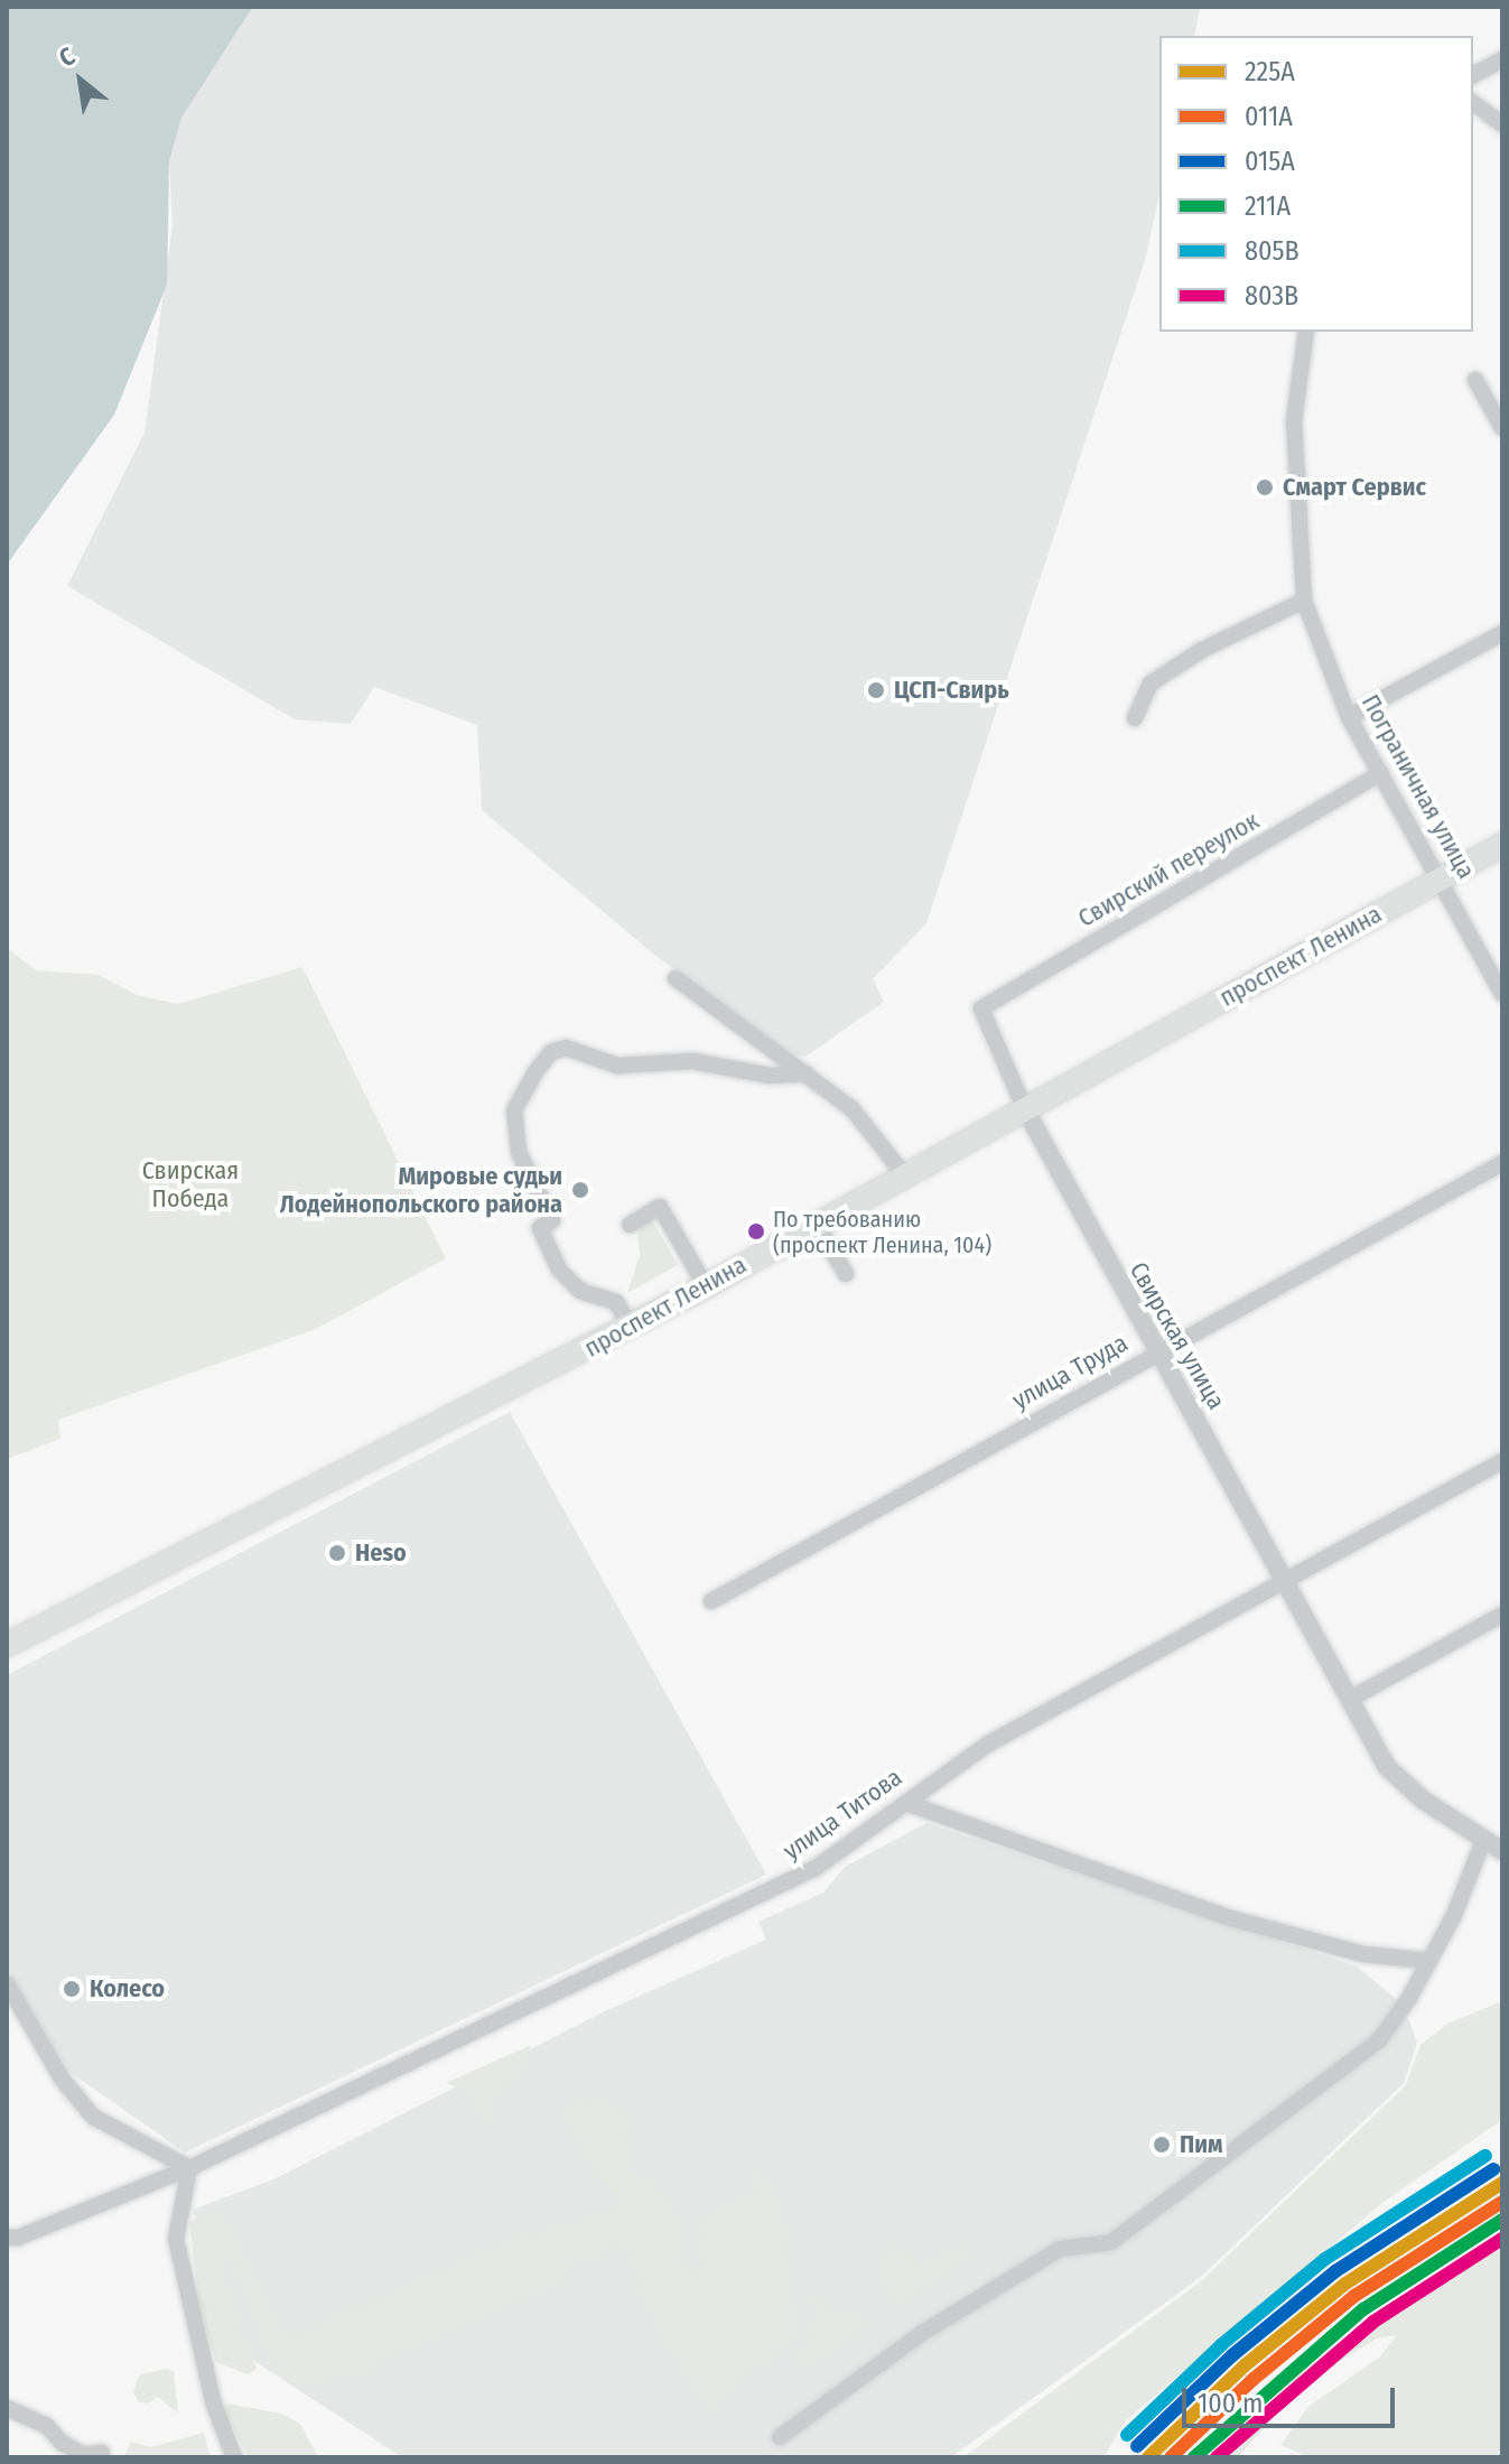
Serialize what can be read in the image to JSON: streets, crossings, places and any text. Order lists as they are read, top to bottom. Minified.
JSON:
{"streets":{"main road":["проспект Ленина"],"street":["Пограничная улица","Свирский переулок","Свирская улица","улица Труда","улица Титова"]},"crossings":[["Пограничная улица","Свирский переулок"],["Пограничная улица","проспект Ленина"],["Свирский переулок","Свирская улица"],["проспект Ленина","Свирская улица"],["Свирская улица","улица Труда"],["Свирская улица","улица Титова"]],"parks":["Свирская Победа"],"places":["Смарт Сервис","ЦСП-Свирь","Мировые судьи Лодейнопольского района","По требованию (проспект Ленина, 104)","Heso","Колесо","Пим"],"lines":["transit line 805В","transit line 015А","transit line 225А","transit line 011А","transit line 211А","transit line 803В"],"legend":["225А","011А","015А","211А","805В","803В"],"scale_bar":"100 m","north":"top left"}
